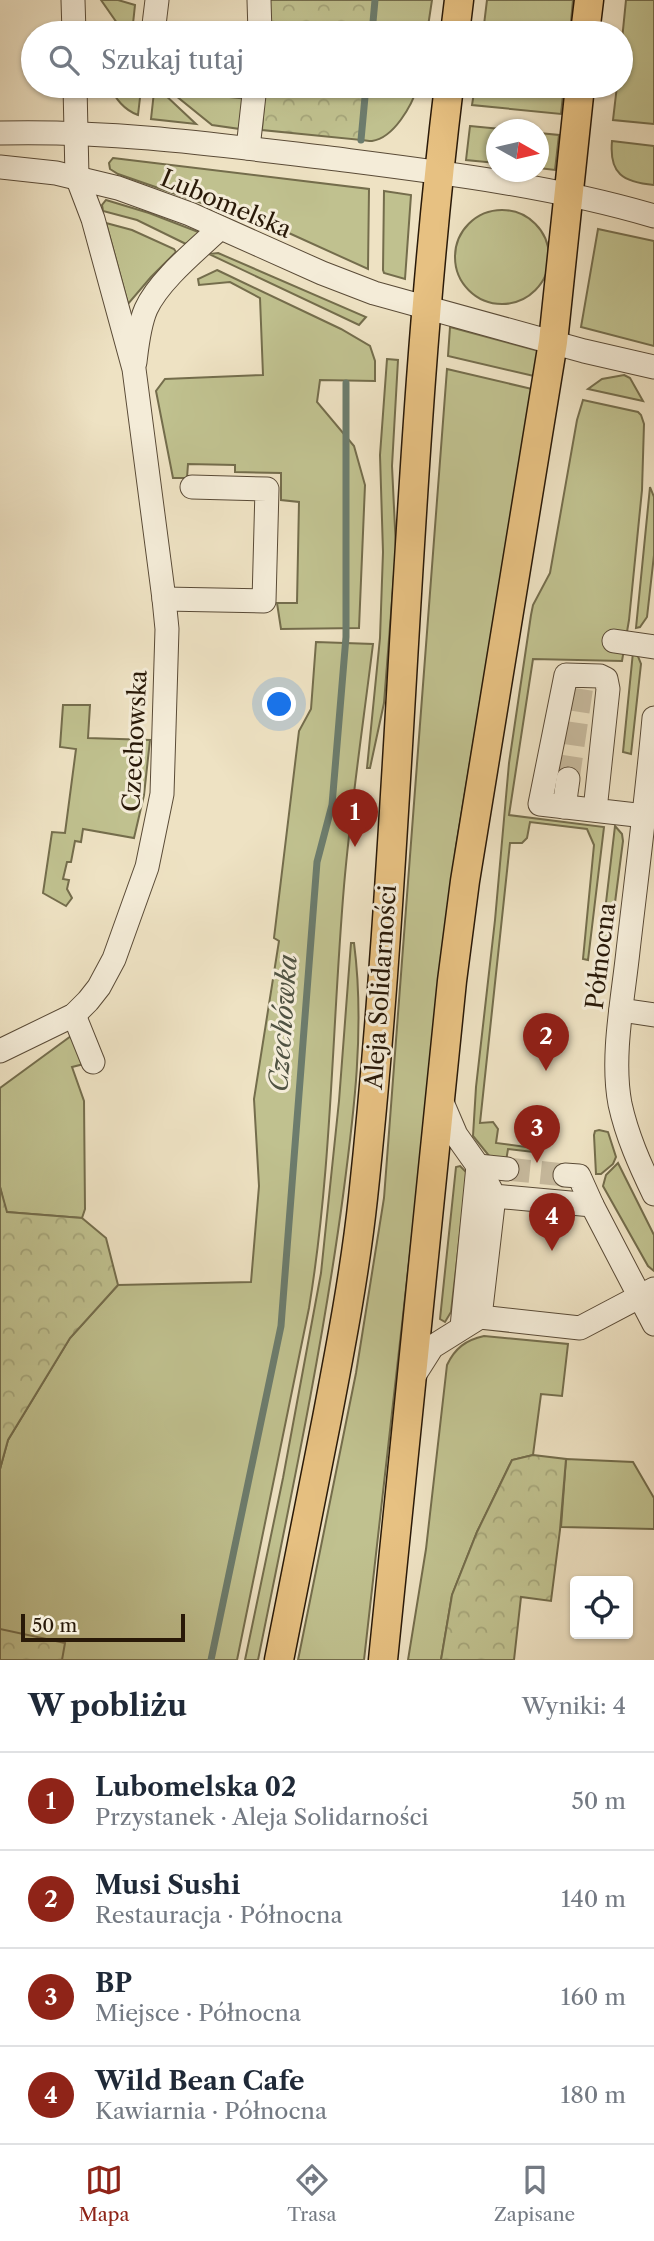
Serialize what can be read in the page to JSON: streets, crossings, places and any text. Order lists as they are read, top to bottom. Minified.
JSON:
{"streets":{"main road":["Aleja Solidarności"],"street":["Lubomelska","Czechowska","Północna"]},"crossings":[["Lubomelska","Czechowska"],["Lubomelska","Aleja Solidarności"]],"water":["Czechówka"],"scale_bar":"50 m","north":"right","page":{"search":"Szukaj tutaj","pins":["1","2","3","4"],"scale":"50 m","heading":["W pobliżu","Wyniki: 4"],"list":[{"mark":"1","name":"Lubomelska 02","note":"Przystanek · Aleja Solidarności","value":"50 m"},{"mark":"2","name":"Musi Sushi","note":"Restauracja · Północna","value":"140 m"},{"mark":"3","name":"BP","note":"Miejsce · Północna","value":"160 m"},{"mark":"4","name":"Wild Bean Cafe","note":"Kawiarnia · Północna","value":"180 m"}],"nav":["Mapa","Trasa","Zapisane"]}}
